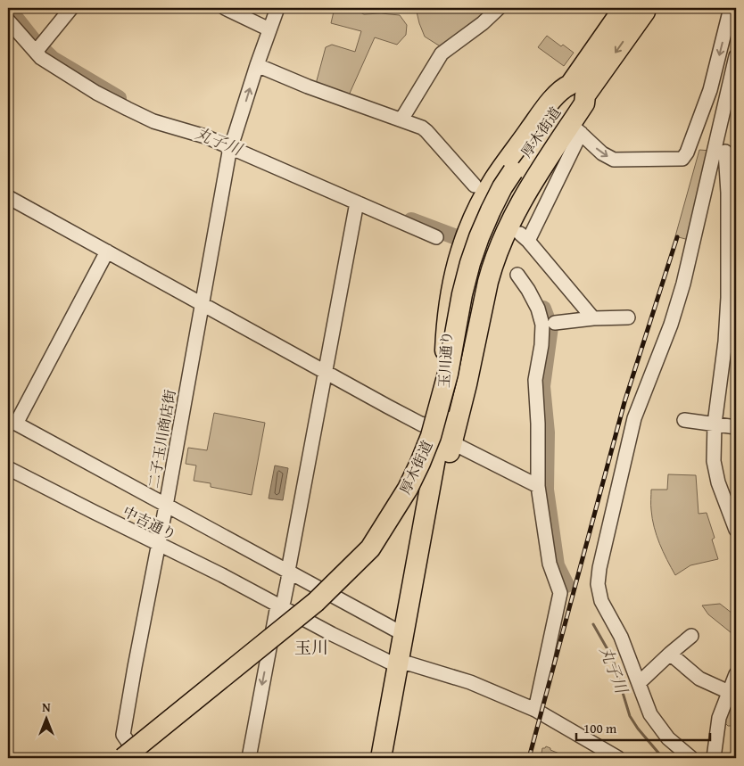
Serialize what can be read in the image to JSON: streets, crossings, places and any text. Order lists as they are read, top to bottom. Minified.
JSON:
{"streets":{"highway":["厚木街道","玉川通り"],"street":["二子玉川商店街","中吉通り"]},"crossings":[["厚木街道","玉川通り"],["厚木街道","二子玉川商店街"],["玉川通り","中吉通り"],["二子玉川商店街","中吉通り"]],"districts":["玉川"],"water":["丸子川"],"scale_bar":"100 m","north":"top"}
